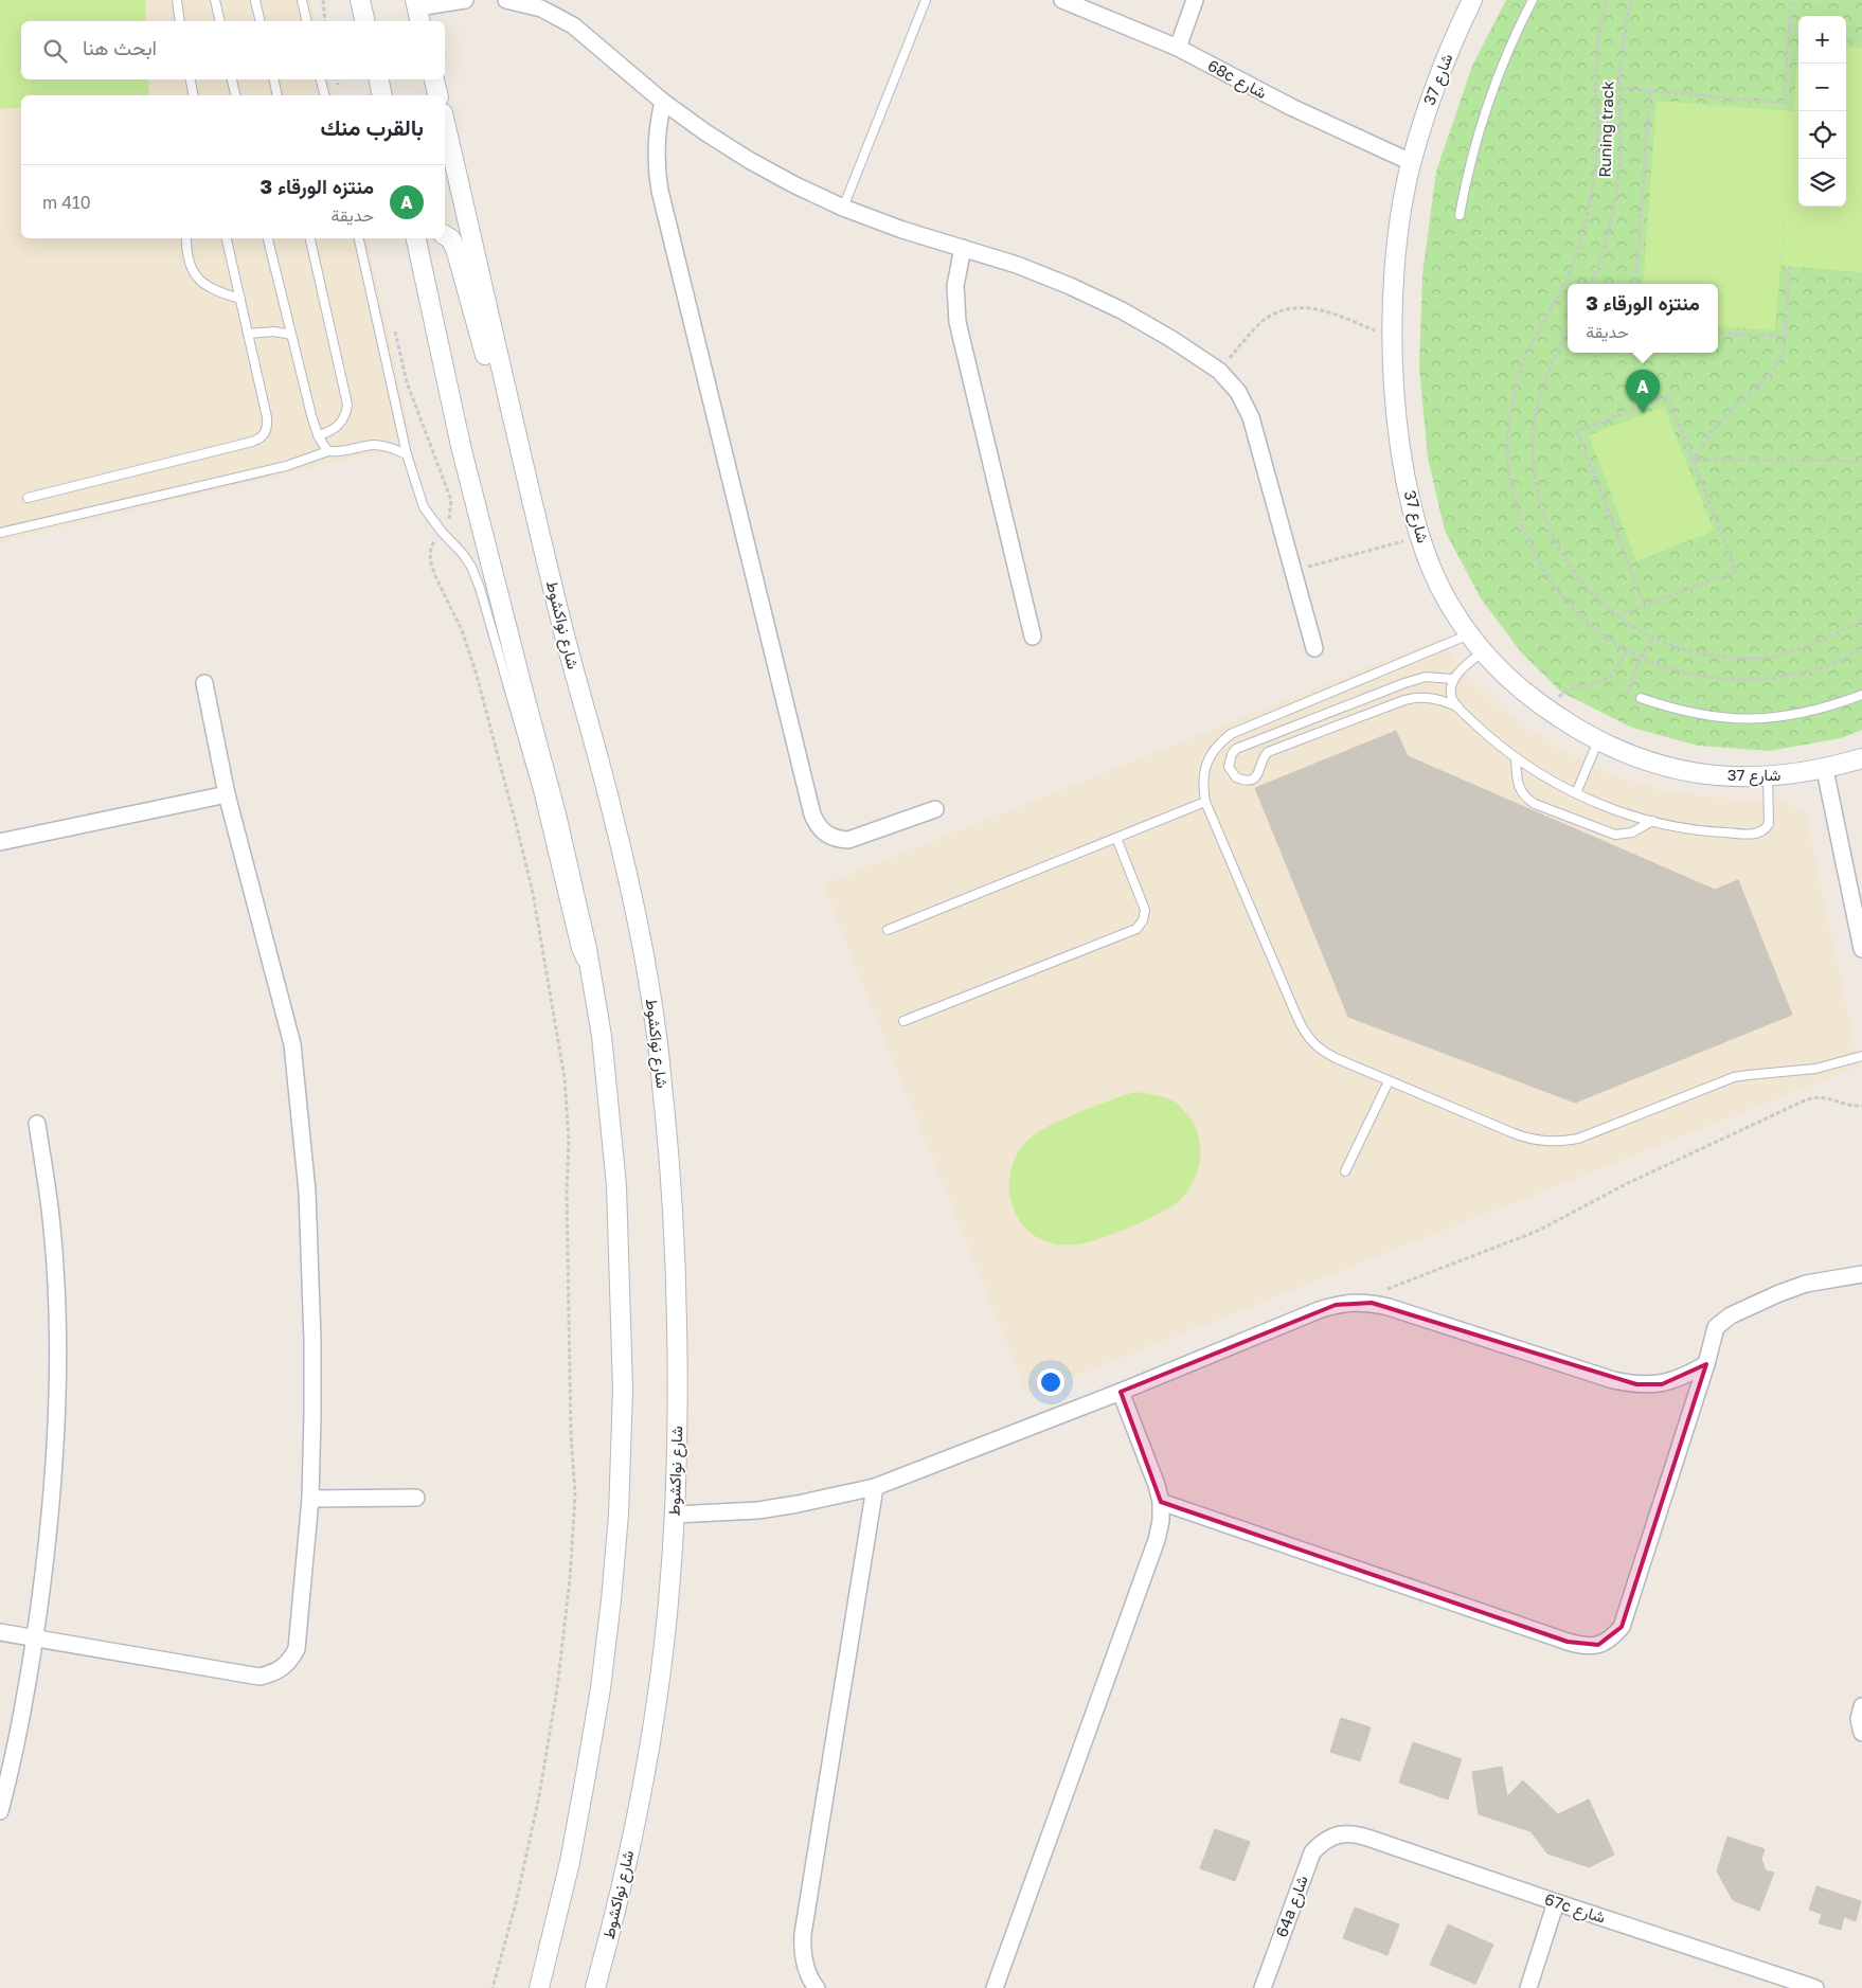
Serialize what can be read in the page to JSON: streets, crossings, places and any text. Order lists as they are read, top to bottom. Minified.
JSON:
{"streets":{"street":["68c شارع","شارع 37","شارع نواكشوط","64a شارع","67c شارع"],"path":["Runing track"]},"crossings":[["68c شارع","شارع 37"],["64a شارع","67c شارع"]],"page":{"map_buttons":["+","−"],"search":"ابحث هنا","heading":"بالقرب منك","list":[{"mark":"A","name":"منتزه الورقاء 3","note":"حديقة","value":"410 m"}],"popup":["منتزه الورقاء 3","حديقة"],"pins":"A"}}
